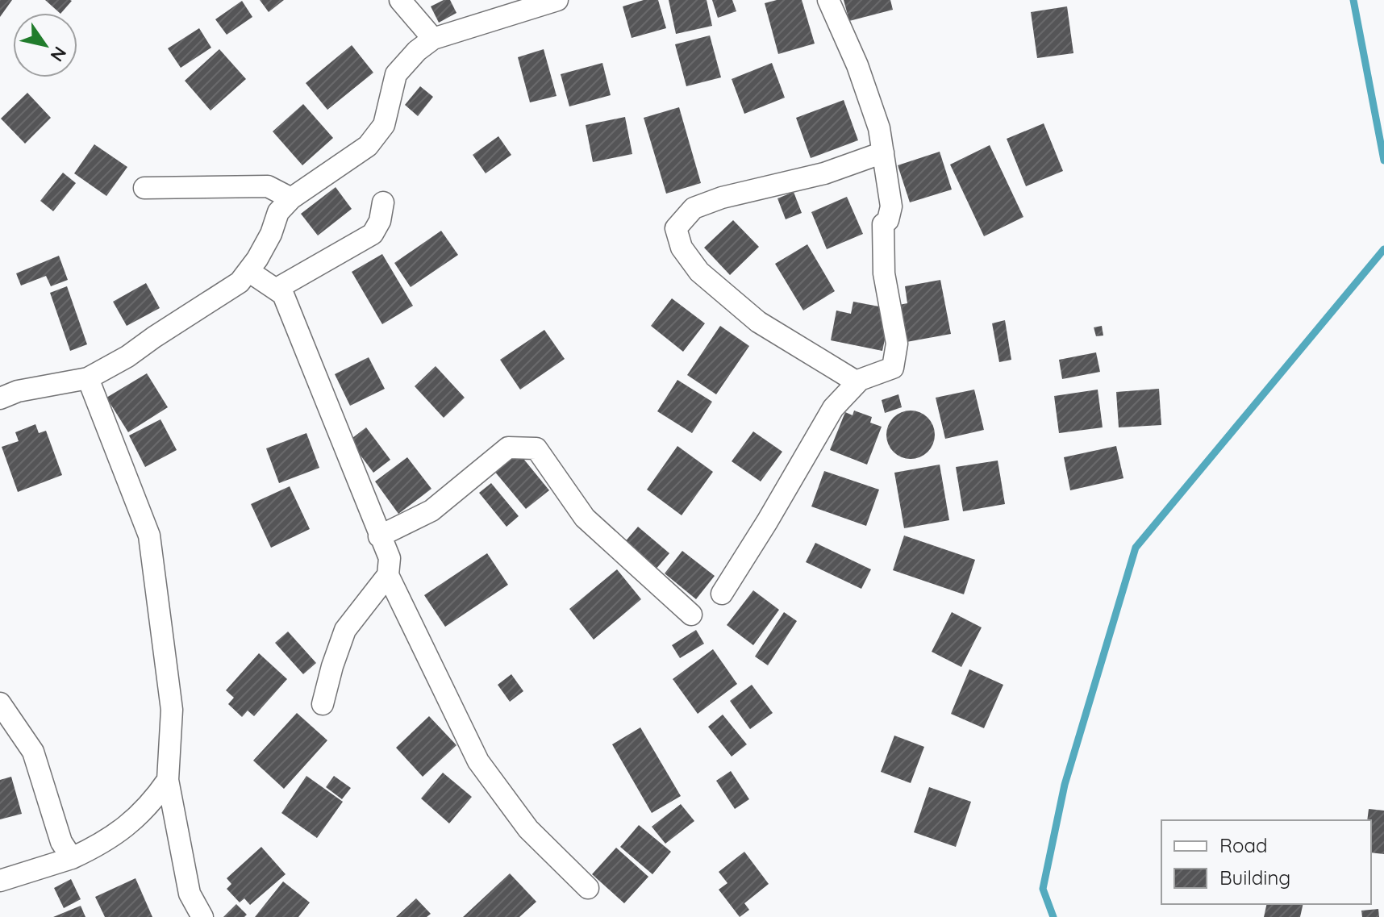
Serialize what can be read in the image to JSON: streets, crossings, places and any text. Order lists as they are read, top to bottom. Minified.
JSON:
{"legend":["Road","Building"],"north":"bottom right"}
